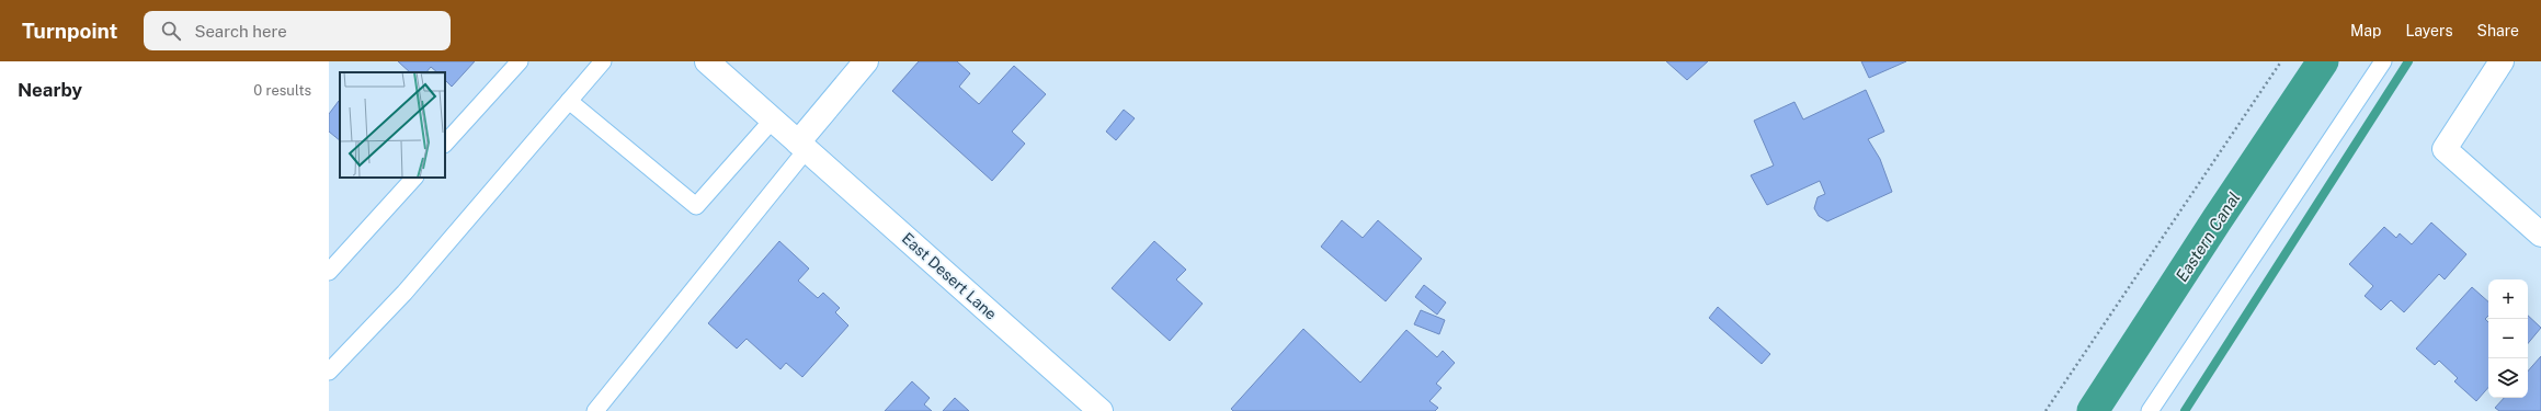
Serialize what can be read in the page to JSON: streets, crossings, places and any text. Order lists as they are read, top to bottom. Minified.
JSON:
{"streets":{"street":["East Desert Lane"]},"water":["Eastern Canal"],"page":{"header":"Turnpoint","search":"Search here","nav":["Map","Layers","Share"],"heading":["Nearby","0 results"],"map_buttons":["+","−"]}}
